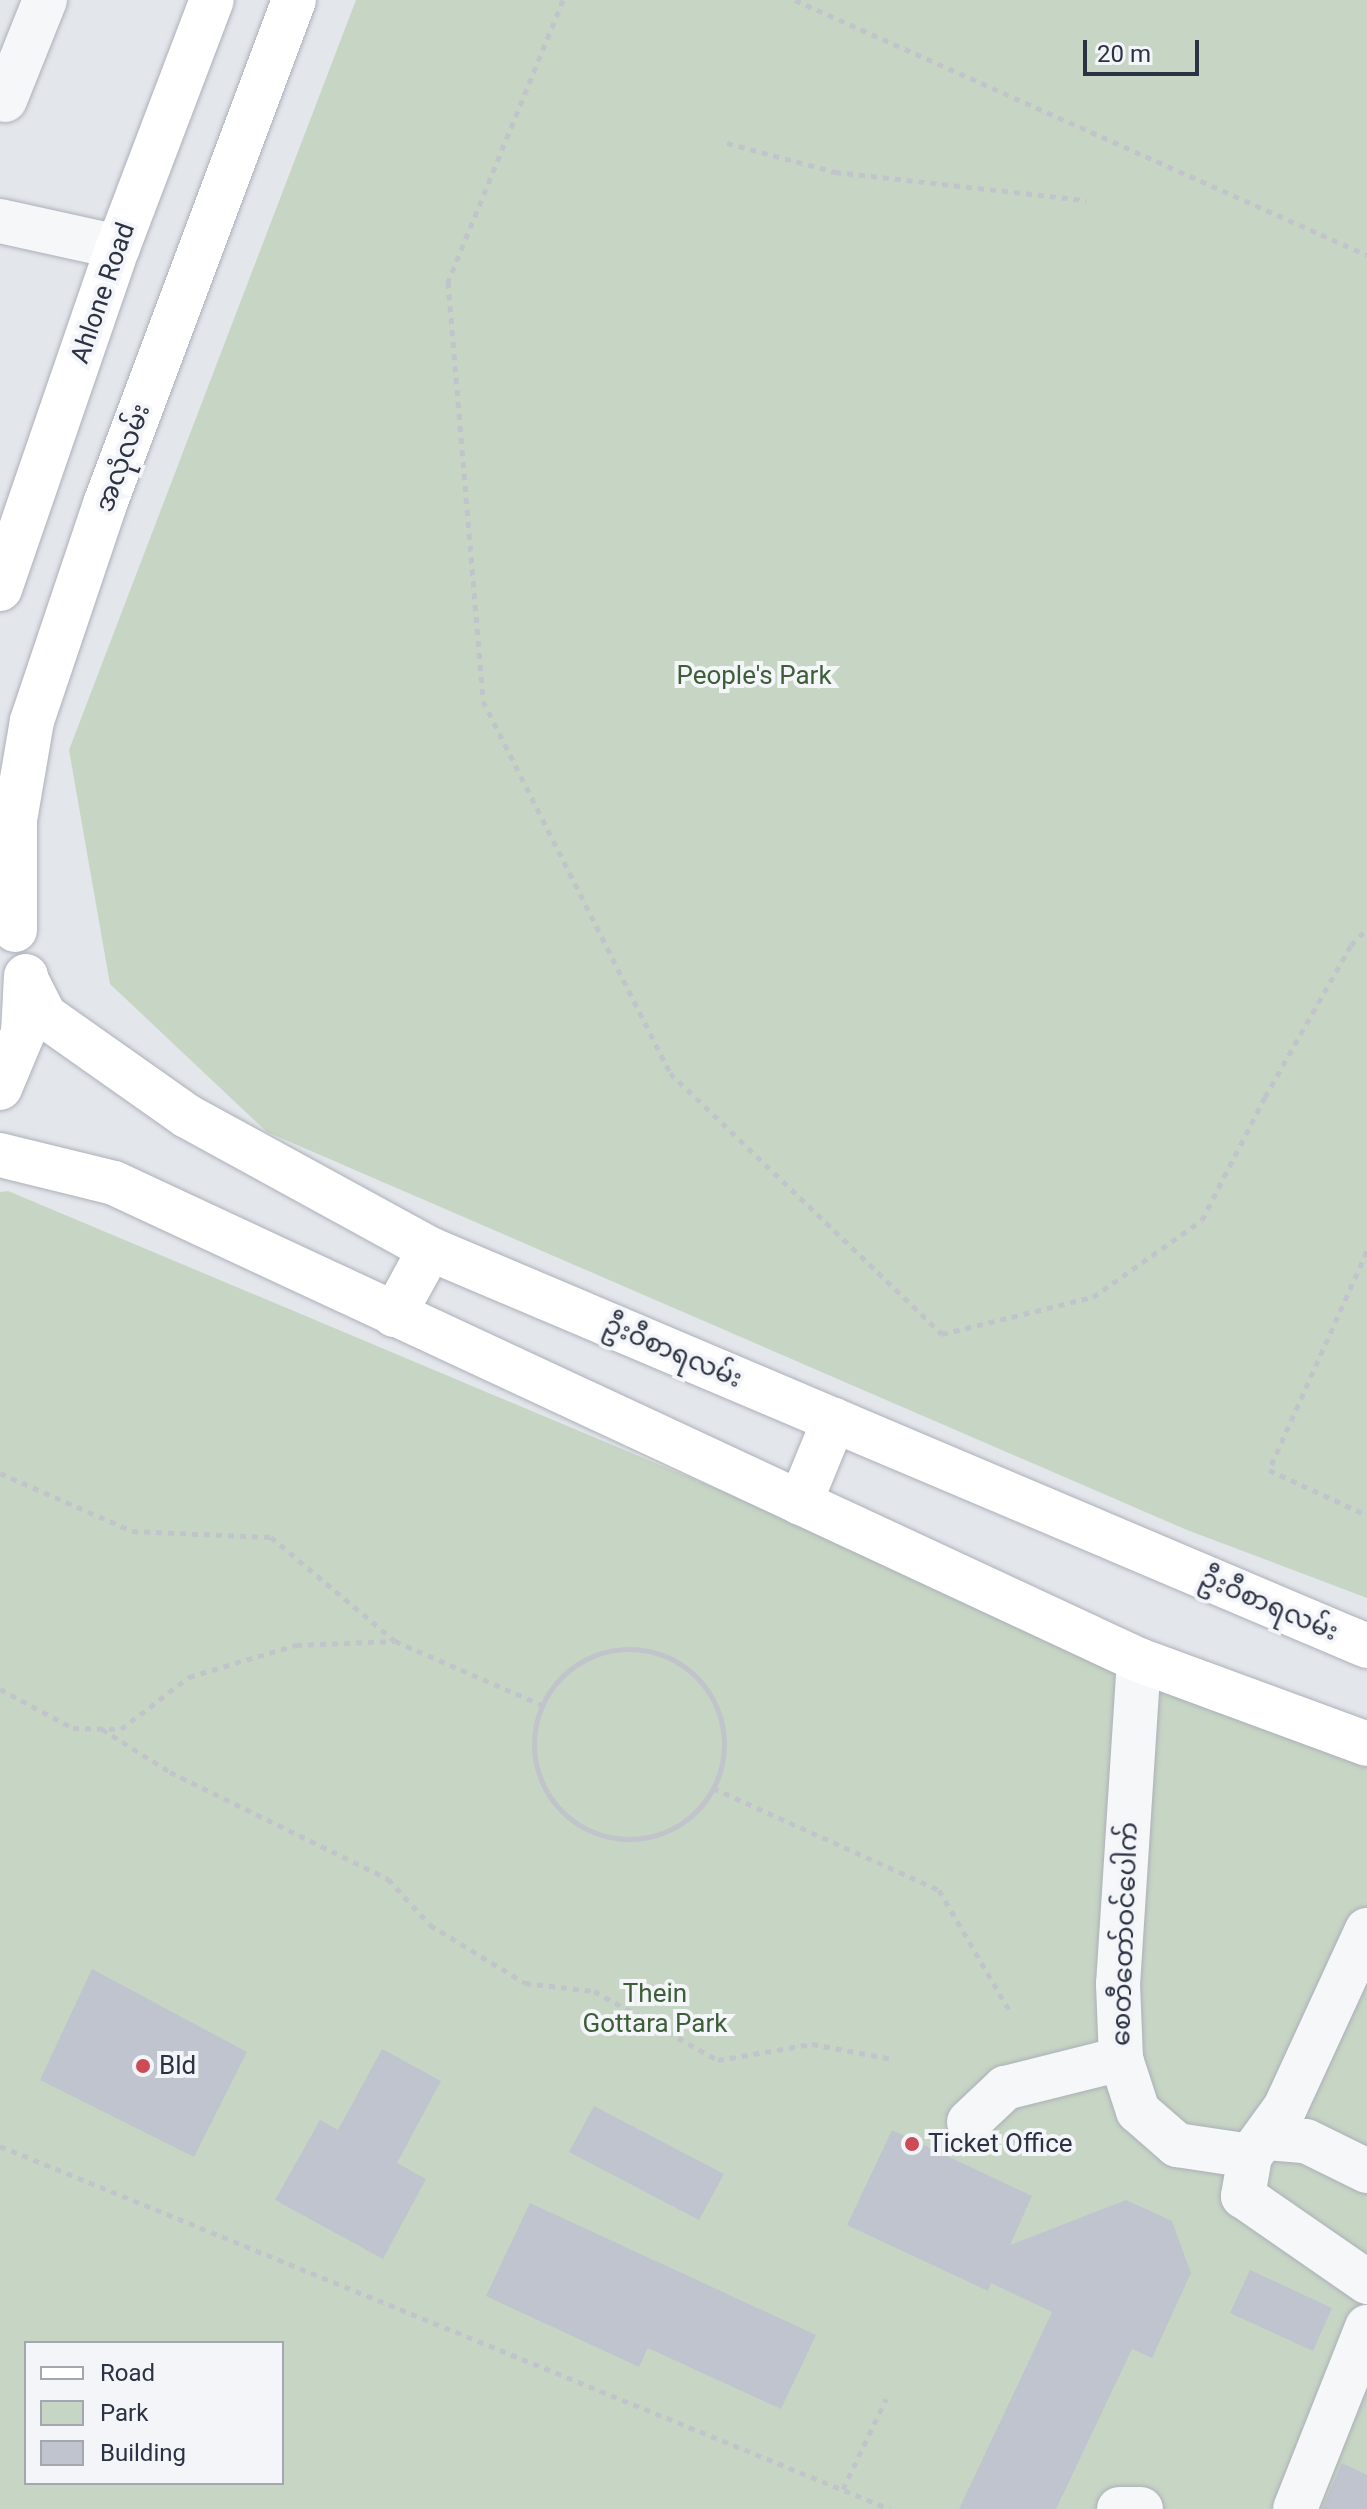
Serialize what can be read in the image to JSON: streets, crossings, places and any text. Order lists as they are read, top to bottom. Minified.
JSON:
{"streets":{"main road":["Ahlone Road","အလုံလမ်း","ဦးဝီစာရလမ်း"],"street":["စေတီတော်ဝင်ပေါက်"]},"crossings":[["အလုံလမ်း","ဦးဝီစာရလမ်း"]],"parks":["People's Park","Thein Gottara Park"],"places":["Bld","Ticket Office"],"legend":["Road","Park","Building"],"scale_bar":"20 m"}
